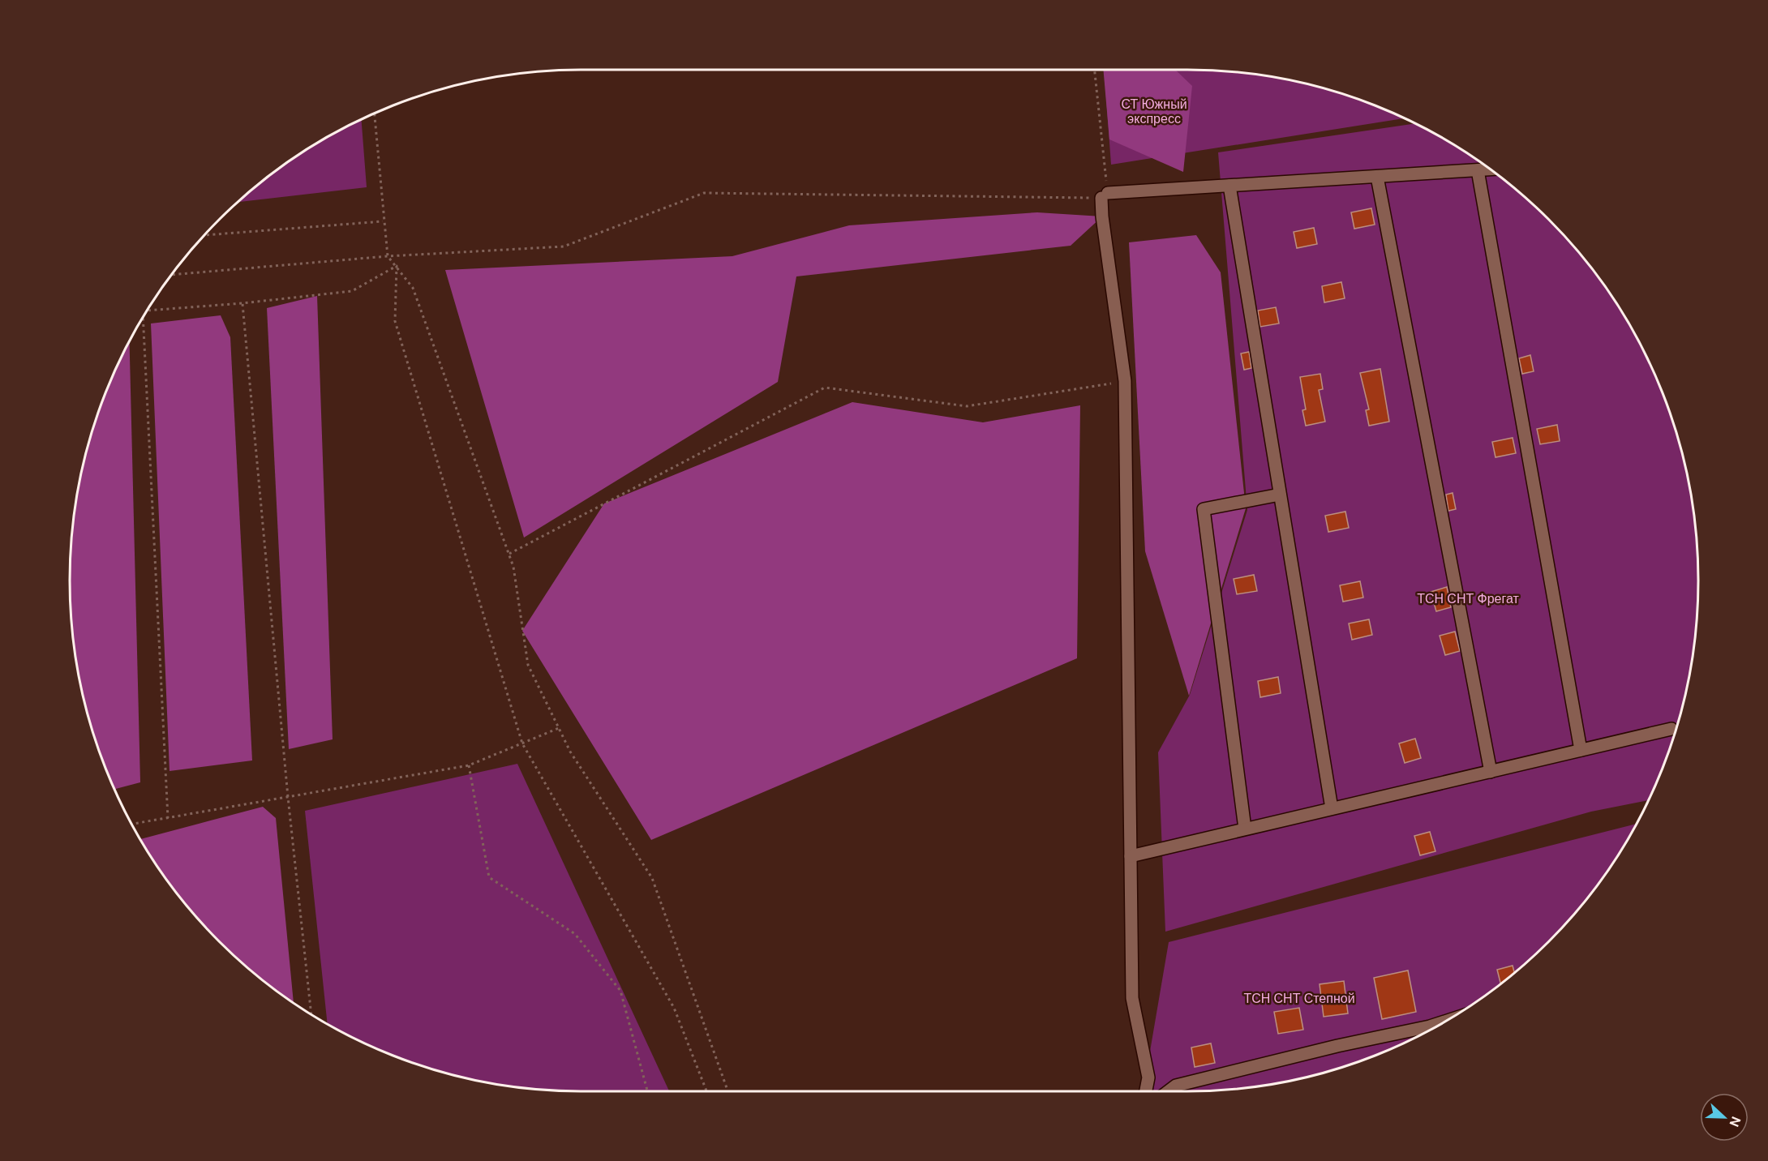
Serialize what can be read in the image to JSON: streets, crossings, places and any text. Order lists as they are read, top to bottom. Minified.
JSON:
{"parks":["СТ Южный экспресс","ТСН СНТ Фрегат","ТСН СНТ Степной"],"north":"right"}
